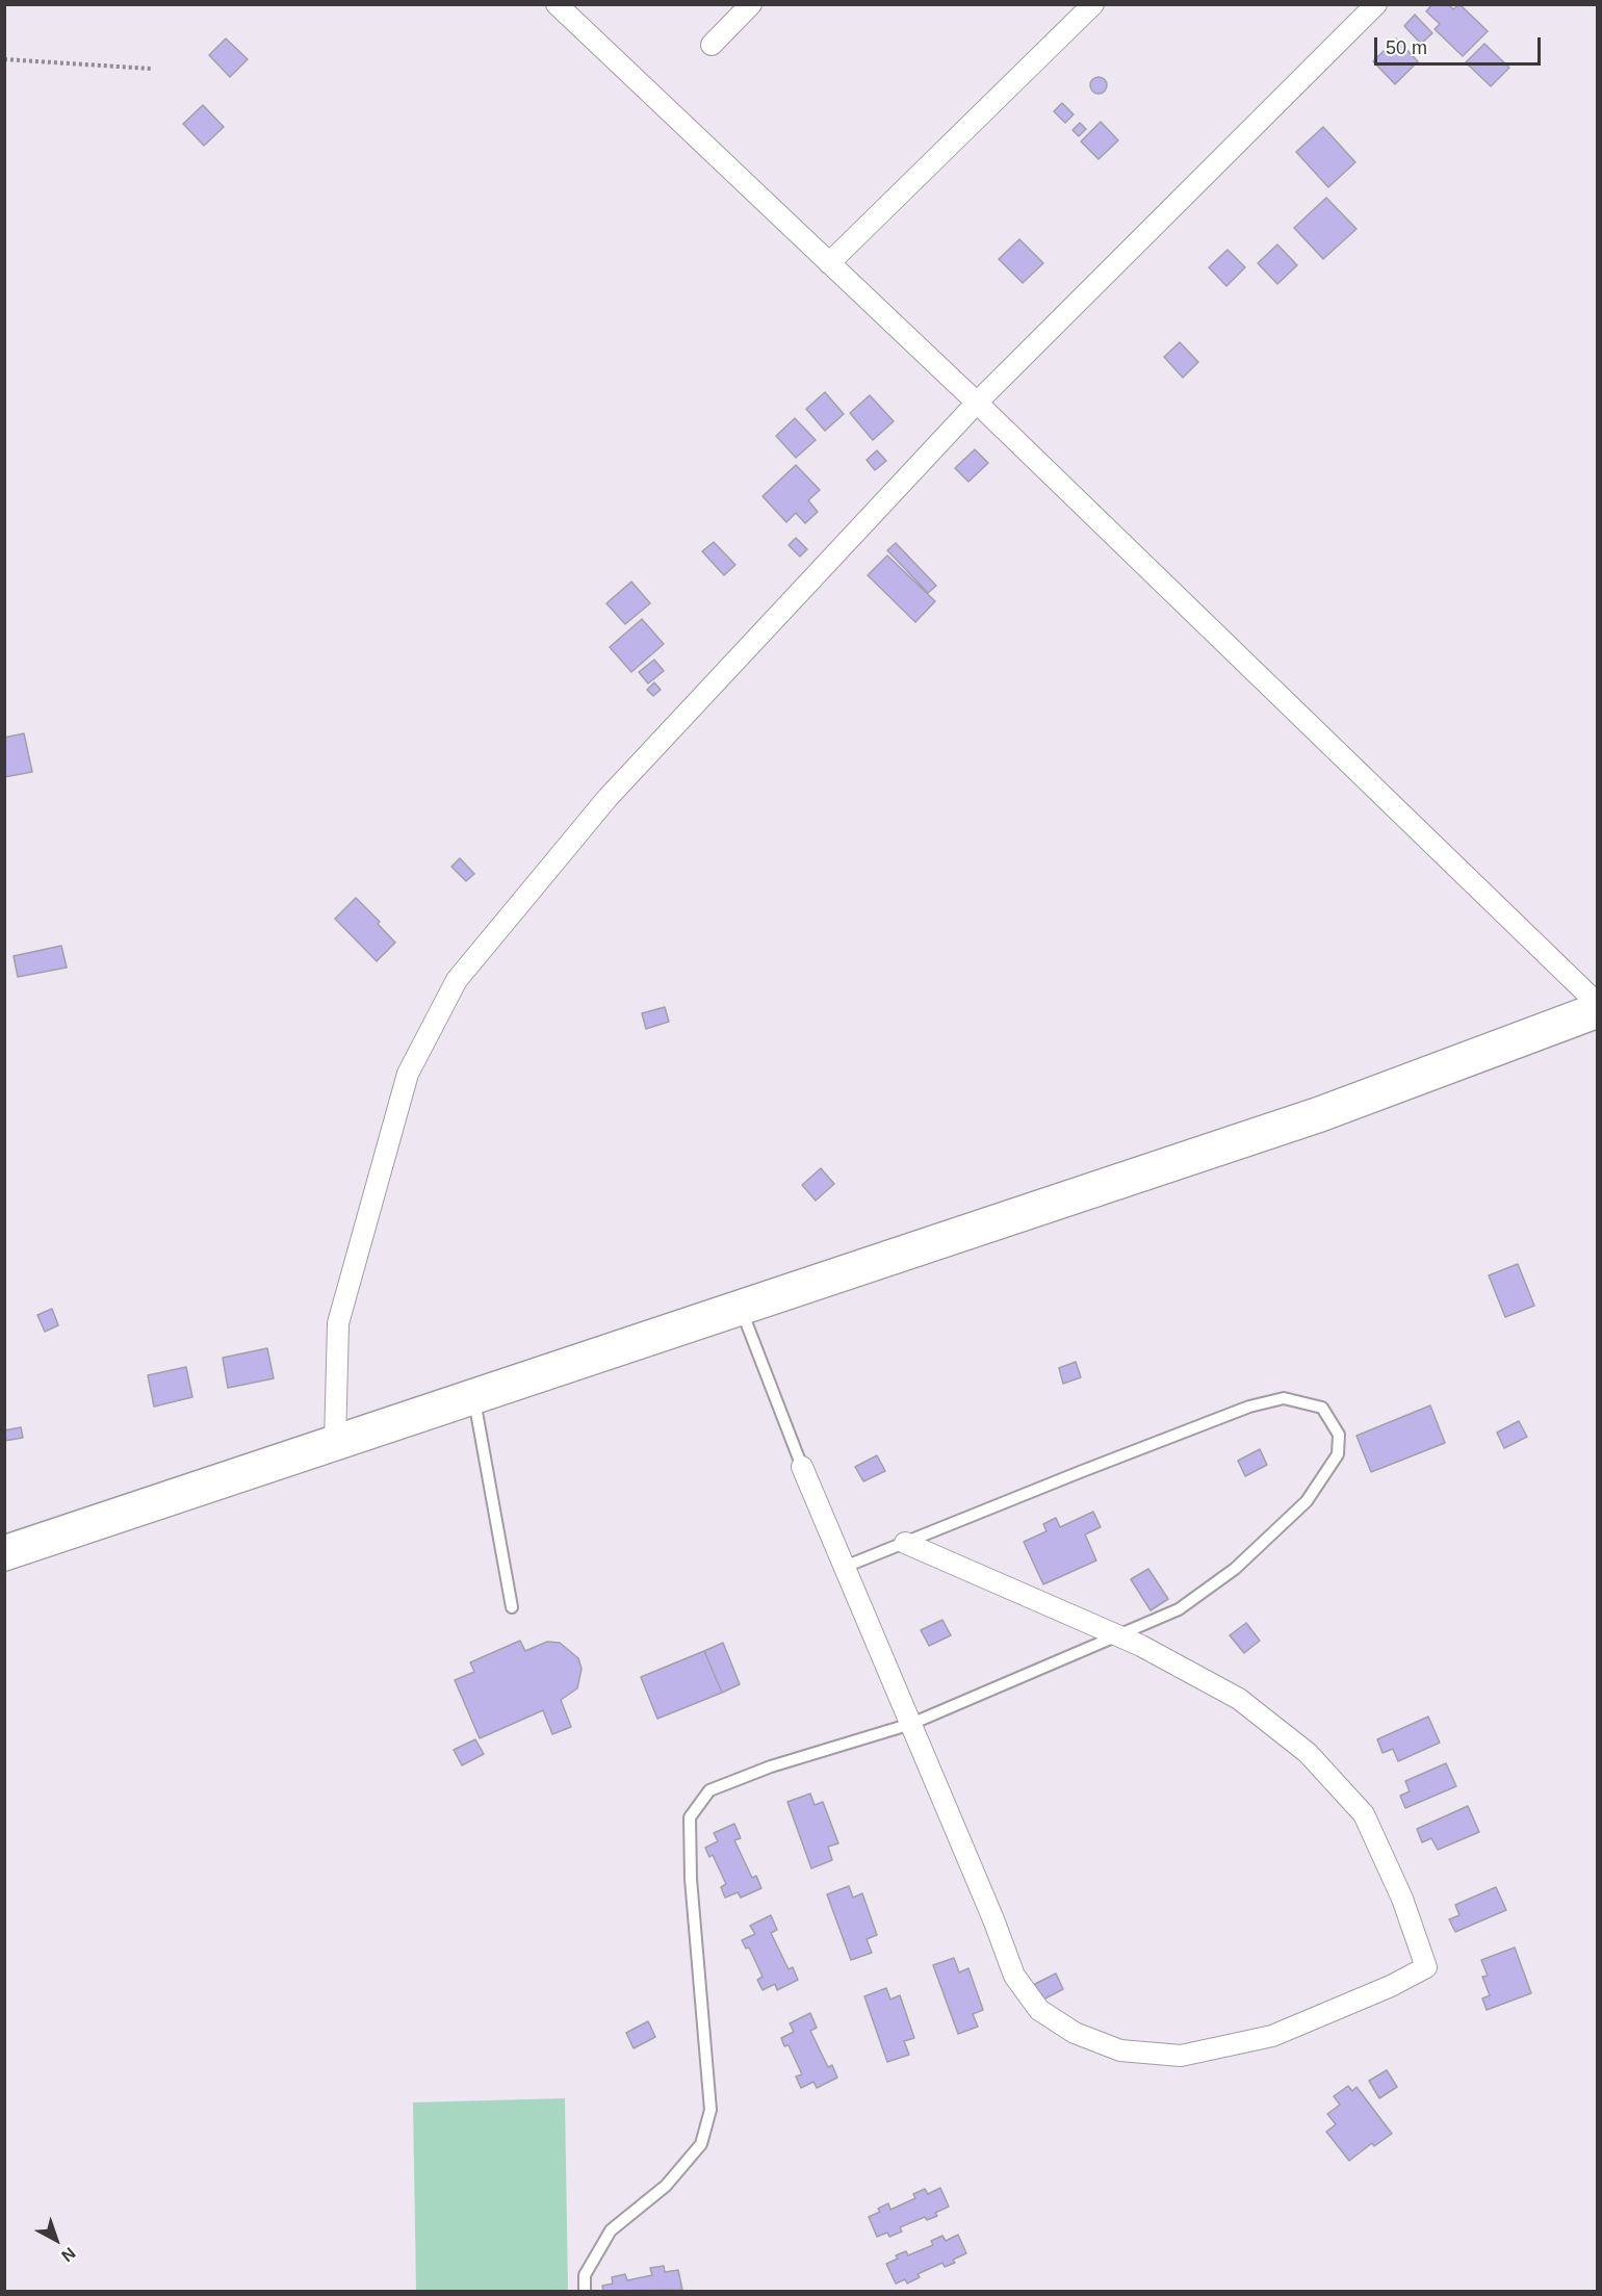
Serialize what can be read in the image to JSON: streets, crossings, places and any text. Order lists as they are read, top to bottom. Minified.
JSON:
{"scale_bar":"50 m","north":"bottom right"}
